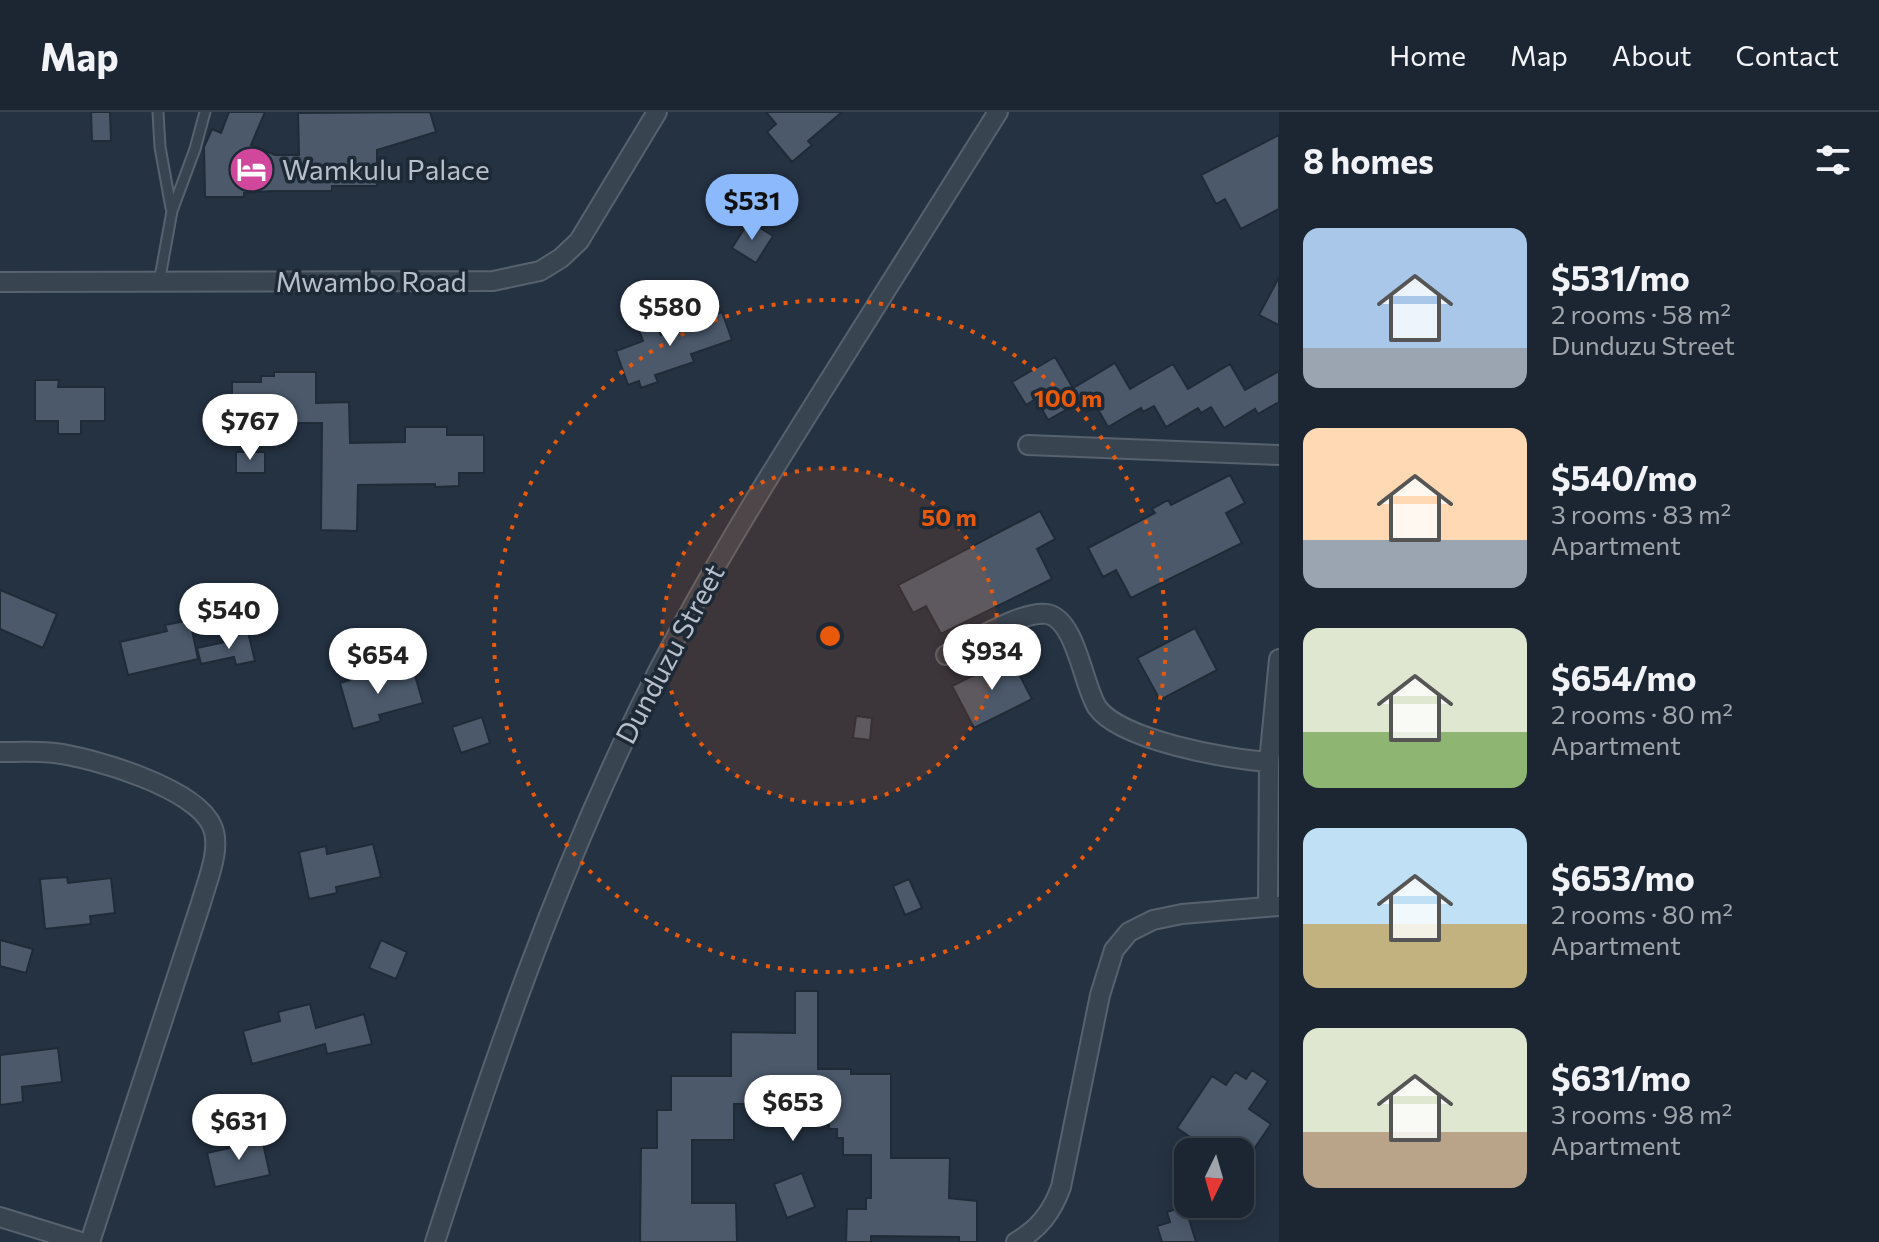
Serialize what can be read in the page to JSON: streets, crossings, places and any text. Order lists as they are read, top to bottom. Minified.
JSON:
{"streets":{"street":["Mwambo Road","Dunduzu Street"]},"places":{"hotel":["Wamkulu Palace"]},"north":"bottom","page":{"header":"Map","nav":["Home","Map","About","Contact"],"heading":"8 homes","price":["$531","$580","$767","$540","$934","$654","$653","$631"],"list":[{"name":"$531/mo","note":"2 rooms · 58 m² · Dunduzu Street"},{"name":"$540/mo","note":"3 rooms · 83 m² · Apartment"},{"name":"$654/mo","note":"2 rooms · 80 m² · Apartment"},{"name":"$653/mo","note":"2 rooms · 80 m² · Apartment"},{"name":"$631/mo","note":"3 rooms · 98 m² · Apartment"}]},"rings":["100 m","50 m"]}
